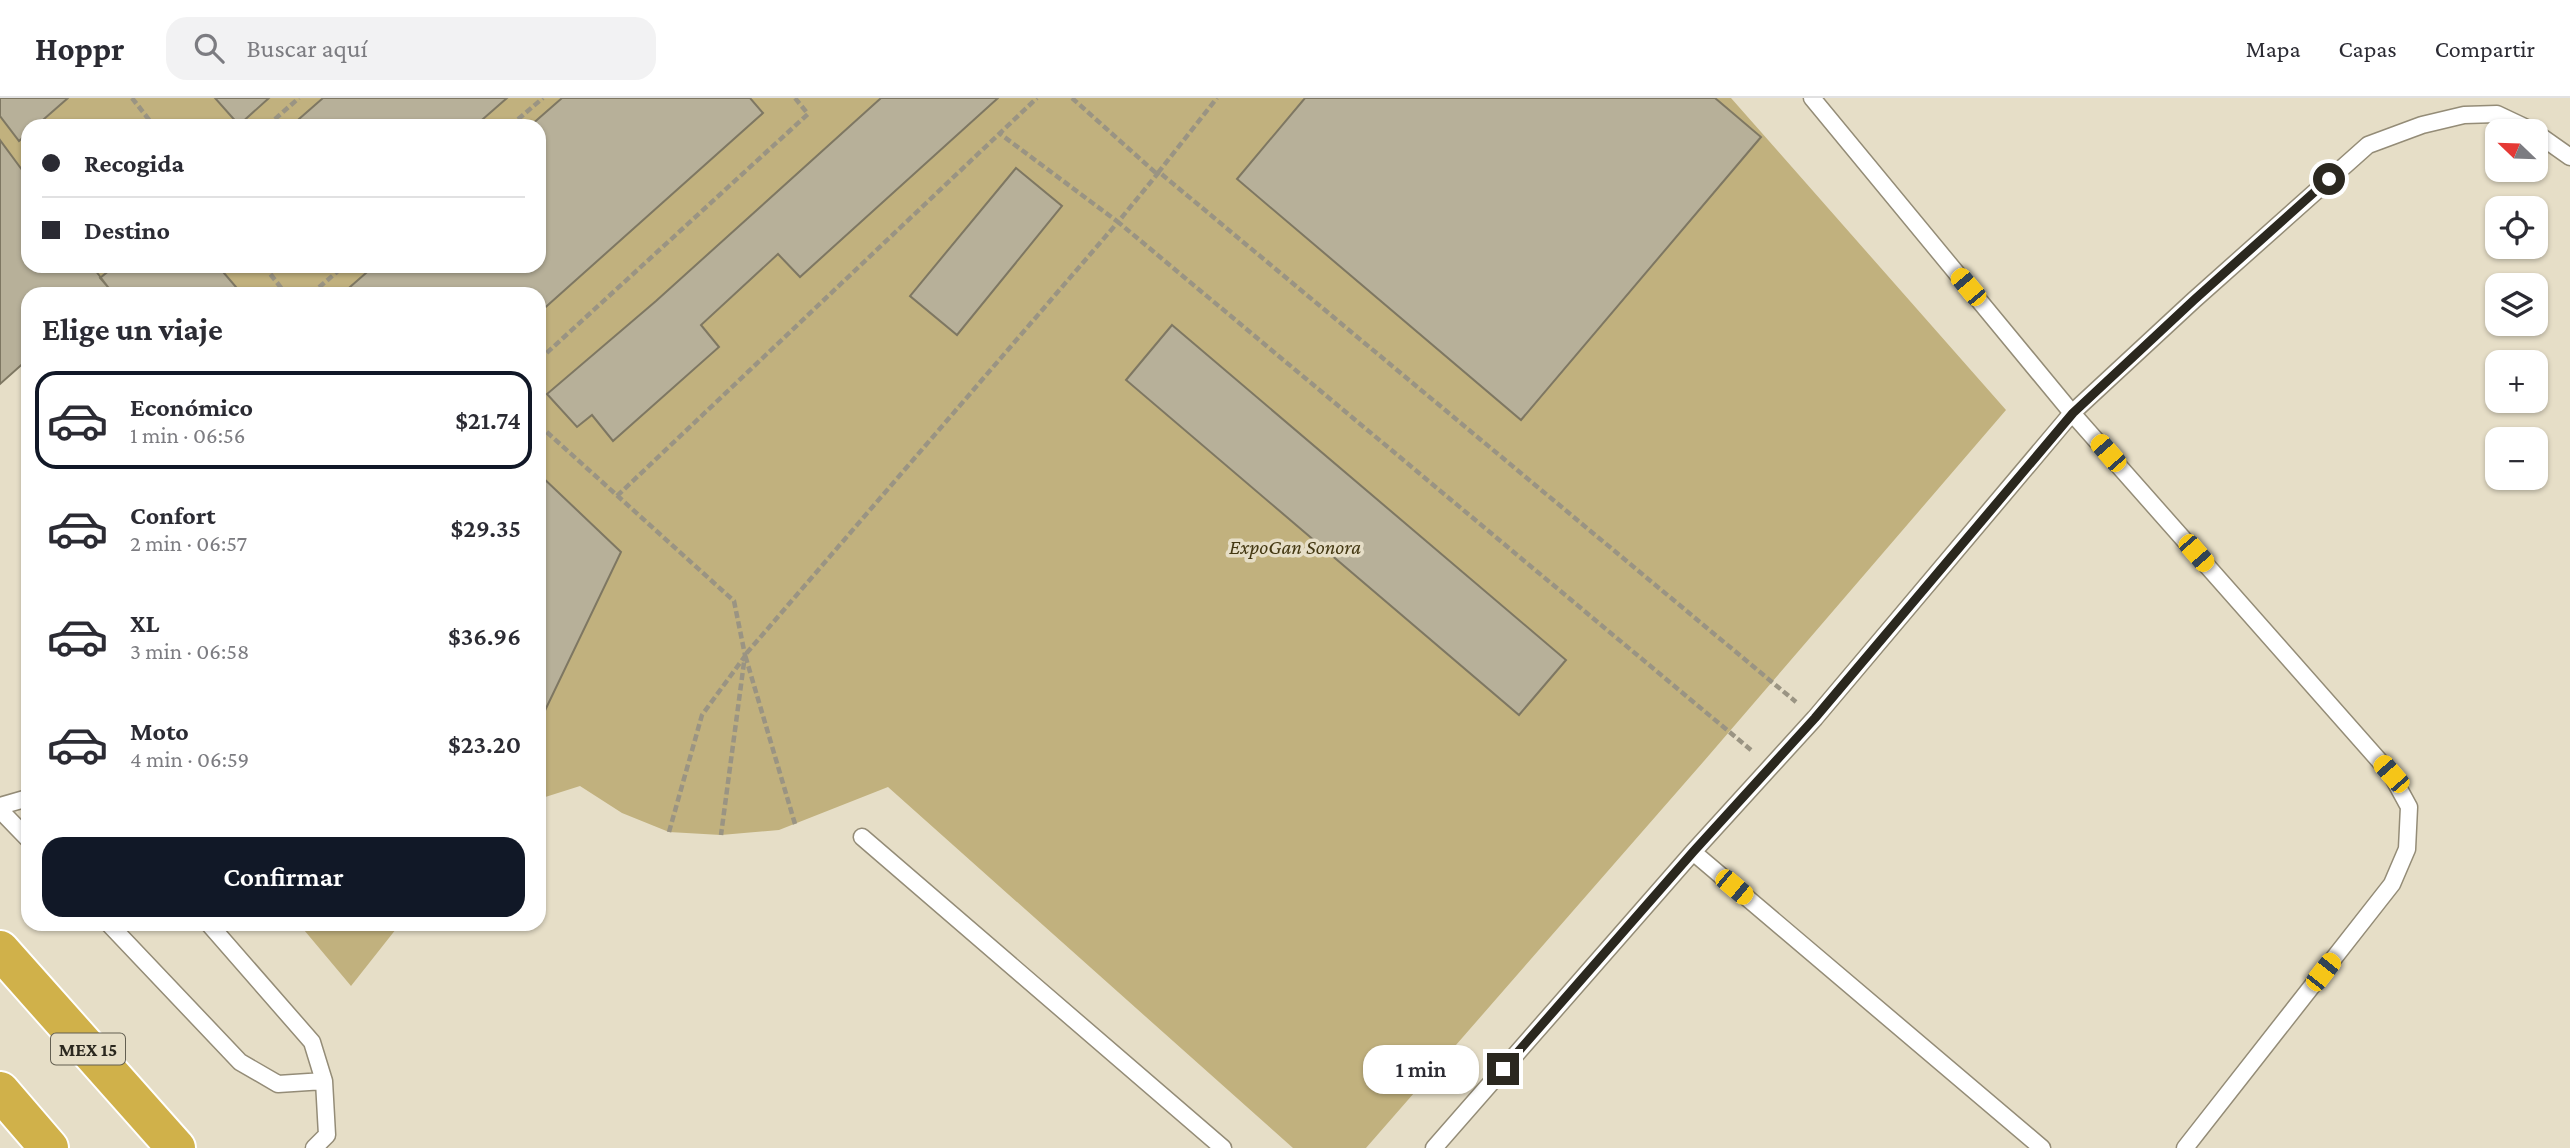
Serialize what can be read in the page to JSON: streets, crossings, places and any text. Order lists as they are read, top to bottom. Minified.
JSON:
{"streets":{"highway":["MEX 15"]},"parks":["ExpoGan Sonora"],"north":"top left","page":{"header":"Hoppr","search":"Buscar aquí","nav":["Mapa","Capas","Compartir"],"map_buttons":["+","−"],"banner":["Recogida","Destino"],"heading":"Elige un viaje","list":[{"name":"Económico","note":"1 min · 06:56","value":"$21.74"},{"name":"Confort","note":"2 min · 06:57","value":"$29.35"},{"name":"XL","note":"3 min · 06:58","value":"$36.96"},{"name":"Moto","note":"4 min · 06:59","value":"$23.20"}],"buttons":"Confirmar","bubble":"1 min"}}
